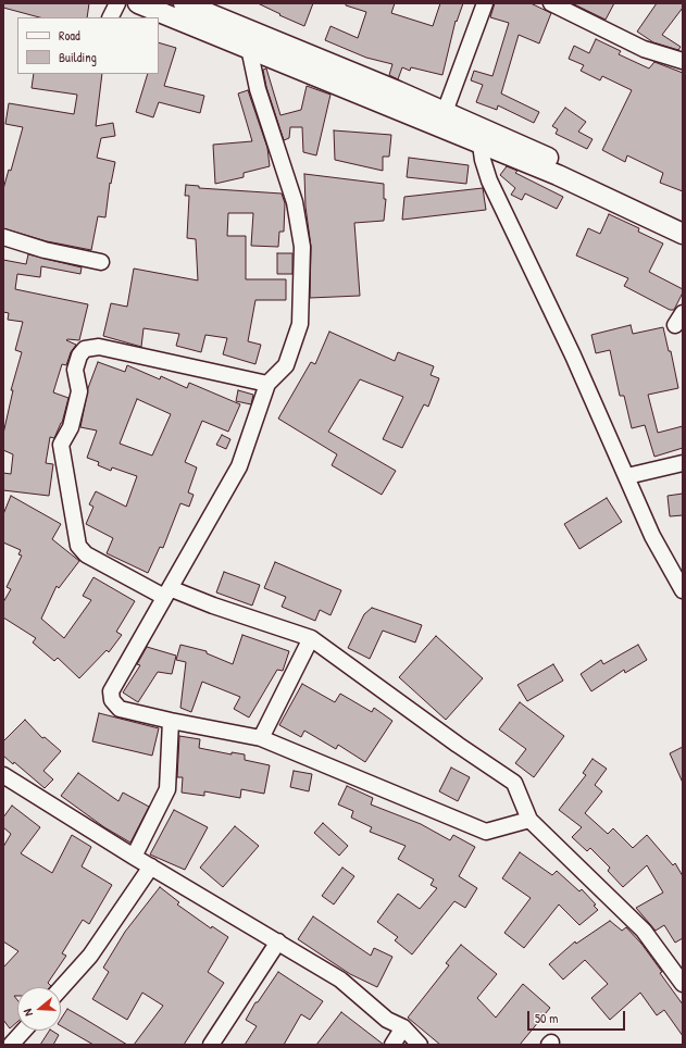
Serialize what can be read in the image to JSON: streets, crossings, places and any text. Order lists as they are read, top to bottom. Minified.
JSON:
{"legend":["Road","Building"],"scale_bar":"50 m","north":"left"}
